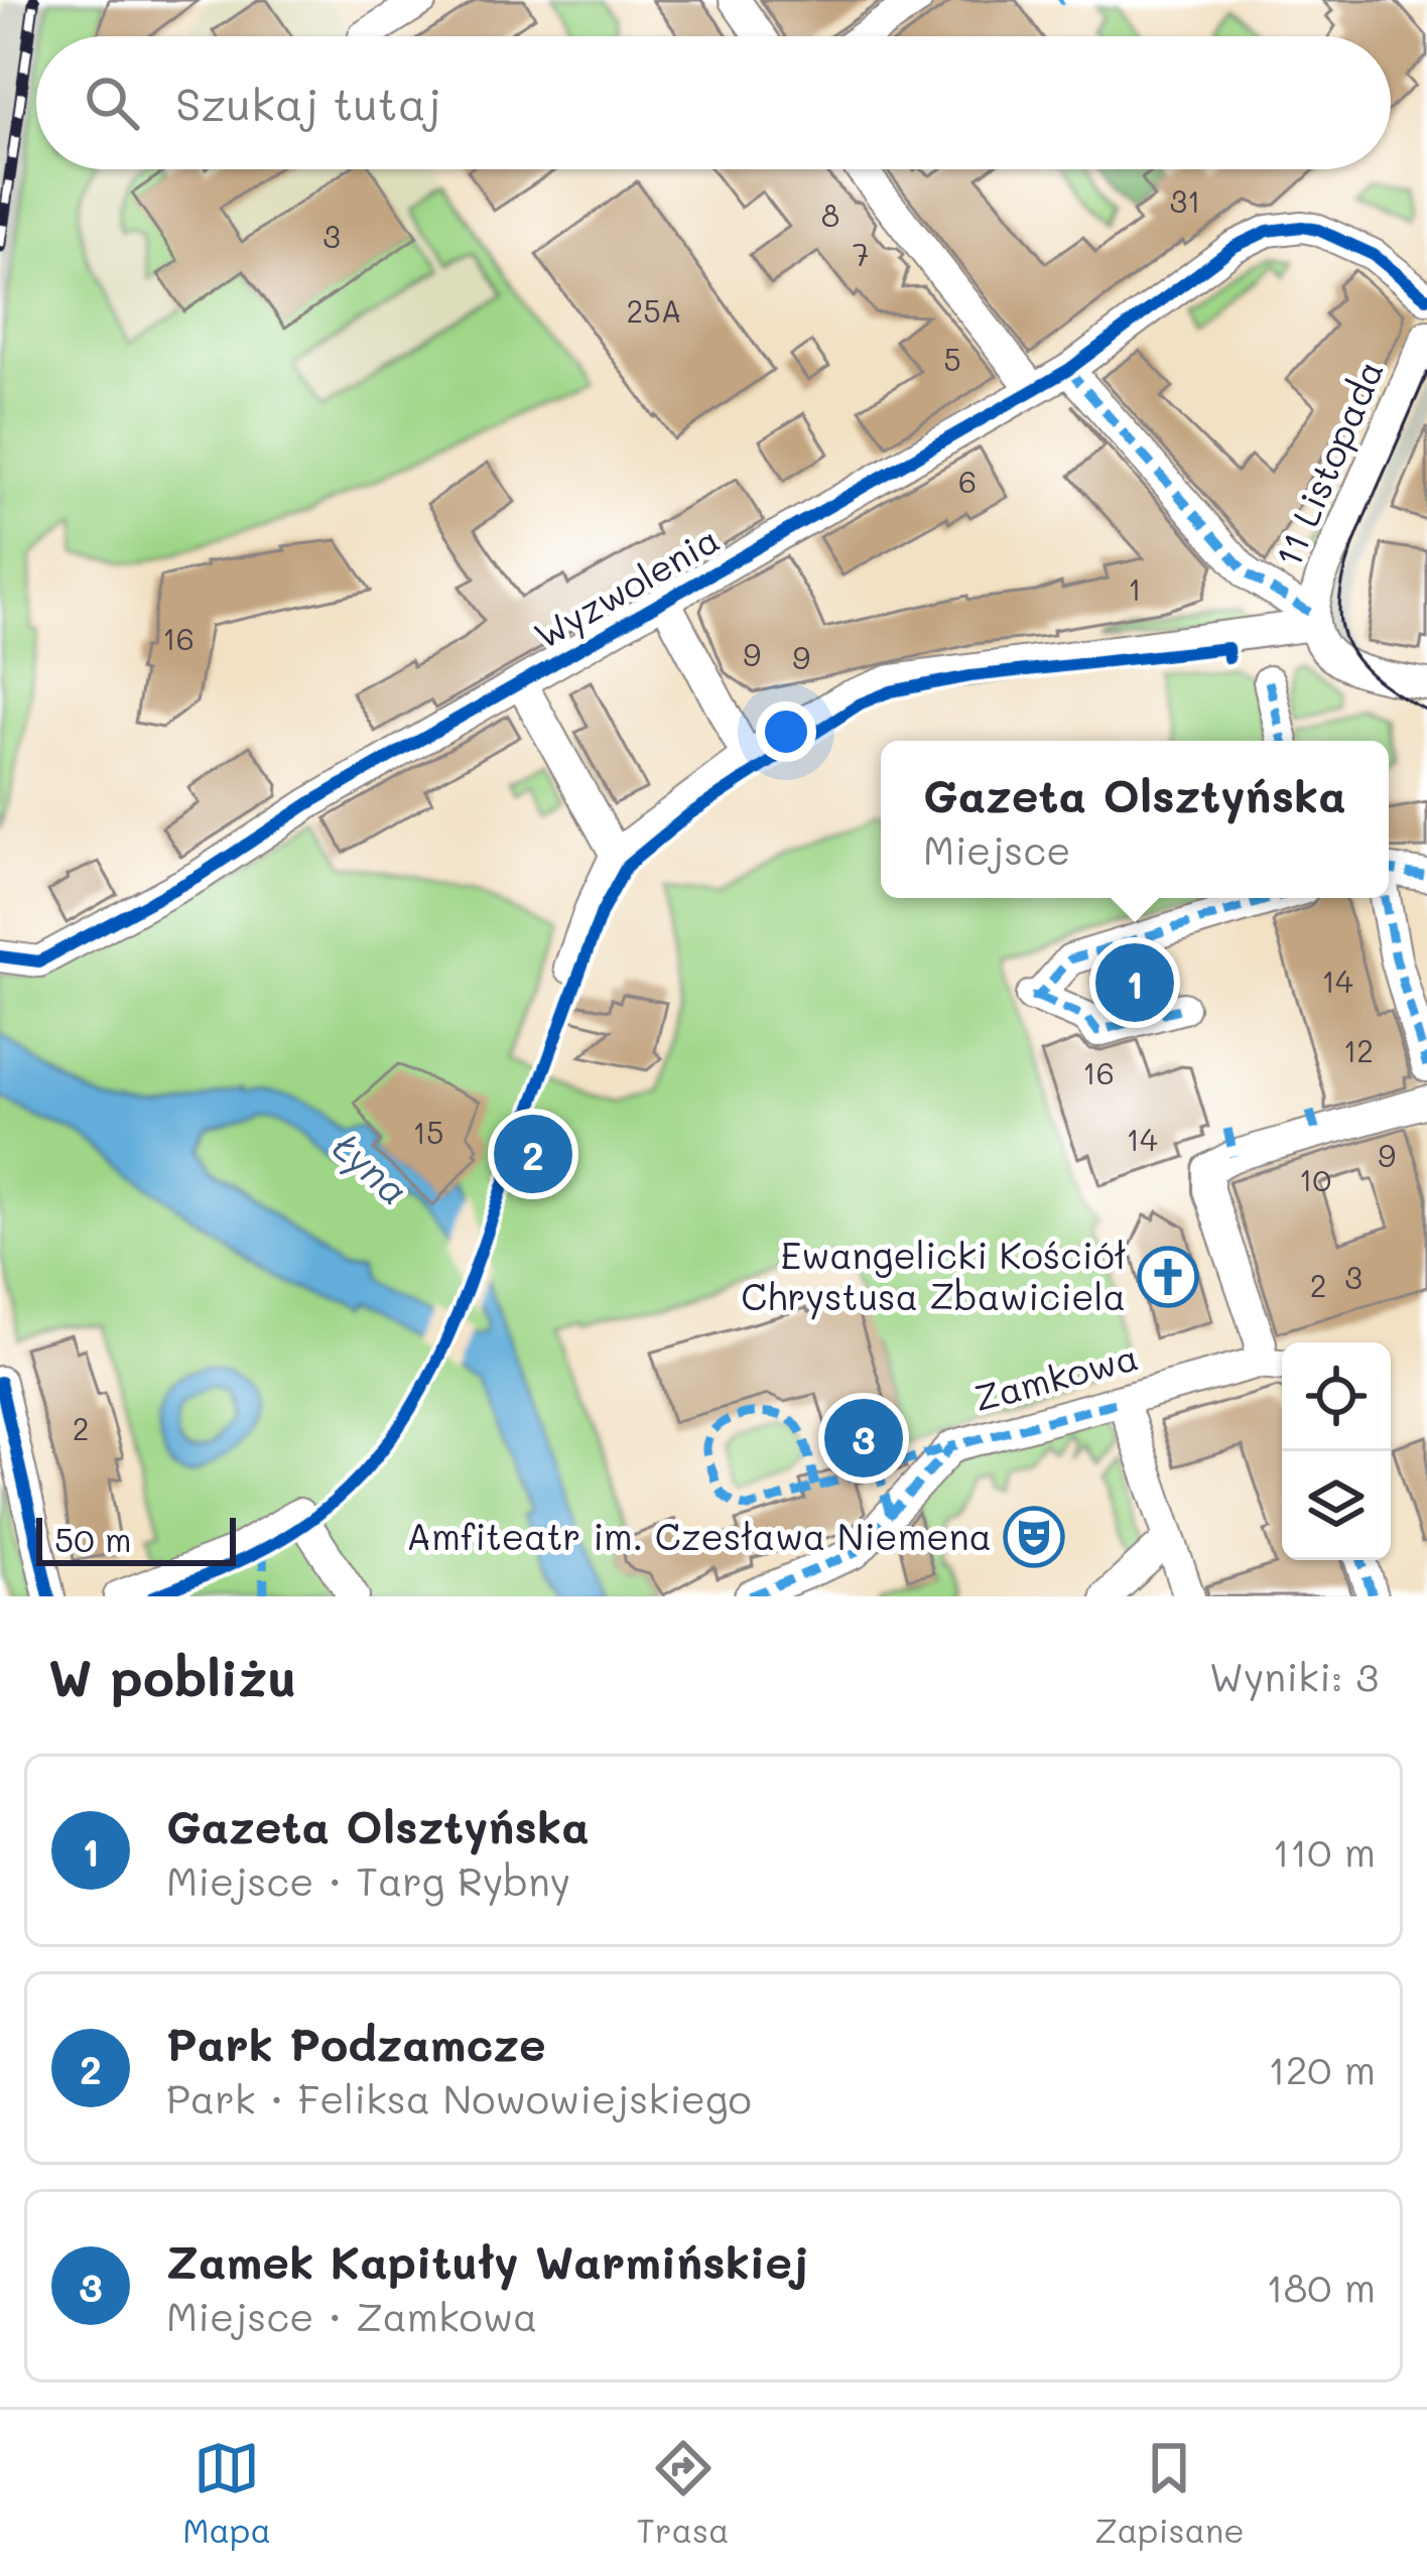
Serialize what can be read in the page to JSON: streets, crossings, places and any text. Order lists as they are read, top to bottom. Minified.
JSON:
{"streets":{"street":["11 Listopada","Wyzwolenia","Zamkowa"]},"water":["Łyna"],"places":{"church":["Ewangelicki Kościół Chrystusa Zbawiciela"],"theatre":["Amfiteatr im. Czesława Niemena"]},"house_numbers":["31","8","3","7","25A","5","6","1","16","9","9","14","12","16","15","14","9","10","3","2","2"],"scale_bar":"50 m","page":{"search":"Szukaj tutaj","popup":["Gazeta Olsztyńska","Miejsce"],"pins":["1","2","3"],"scale":"50 m","heading":["W pobliżu","Wyniki: 3"],"list":[{"mark":"1","name":"Gazeta Olsztyńska","note":"Miejsce · Targ Rybny","value":"110 m"},{"mark":"2","name":"Park Podzamcze","note":"Park · Feliksa Nowowiejskiego","value":"120 m"},{"mark":"3","name":"Zamek Kapituły Warmińskiej","note":"Miejsce · Zamkowa","value":"180 m"}],"nav":["Mapa","Trasa","Zapisane"]}}
